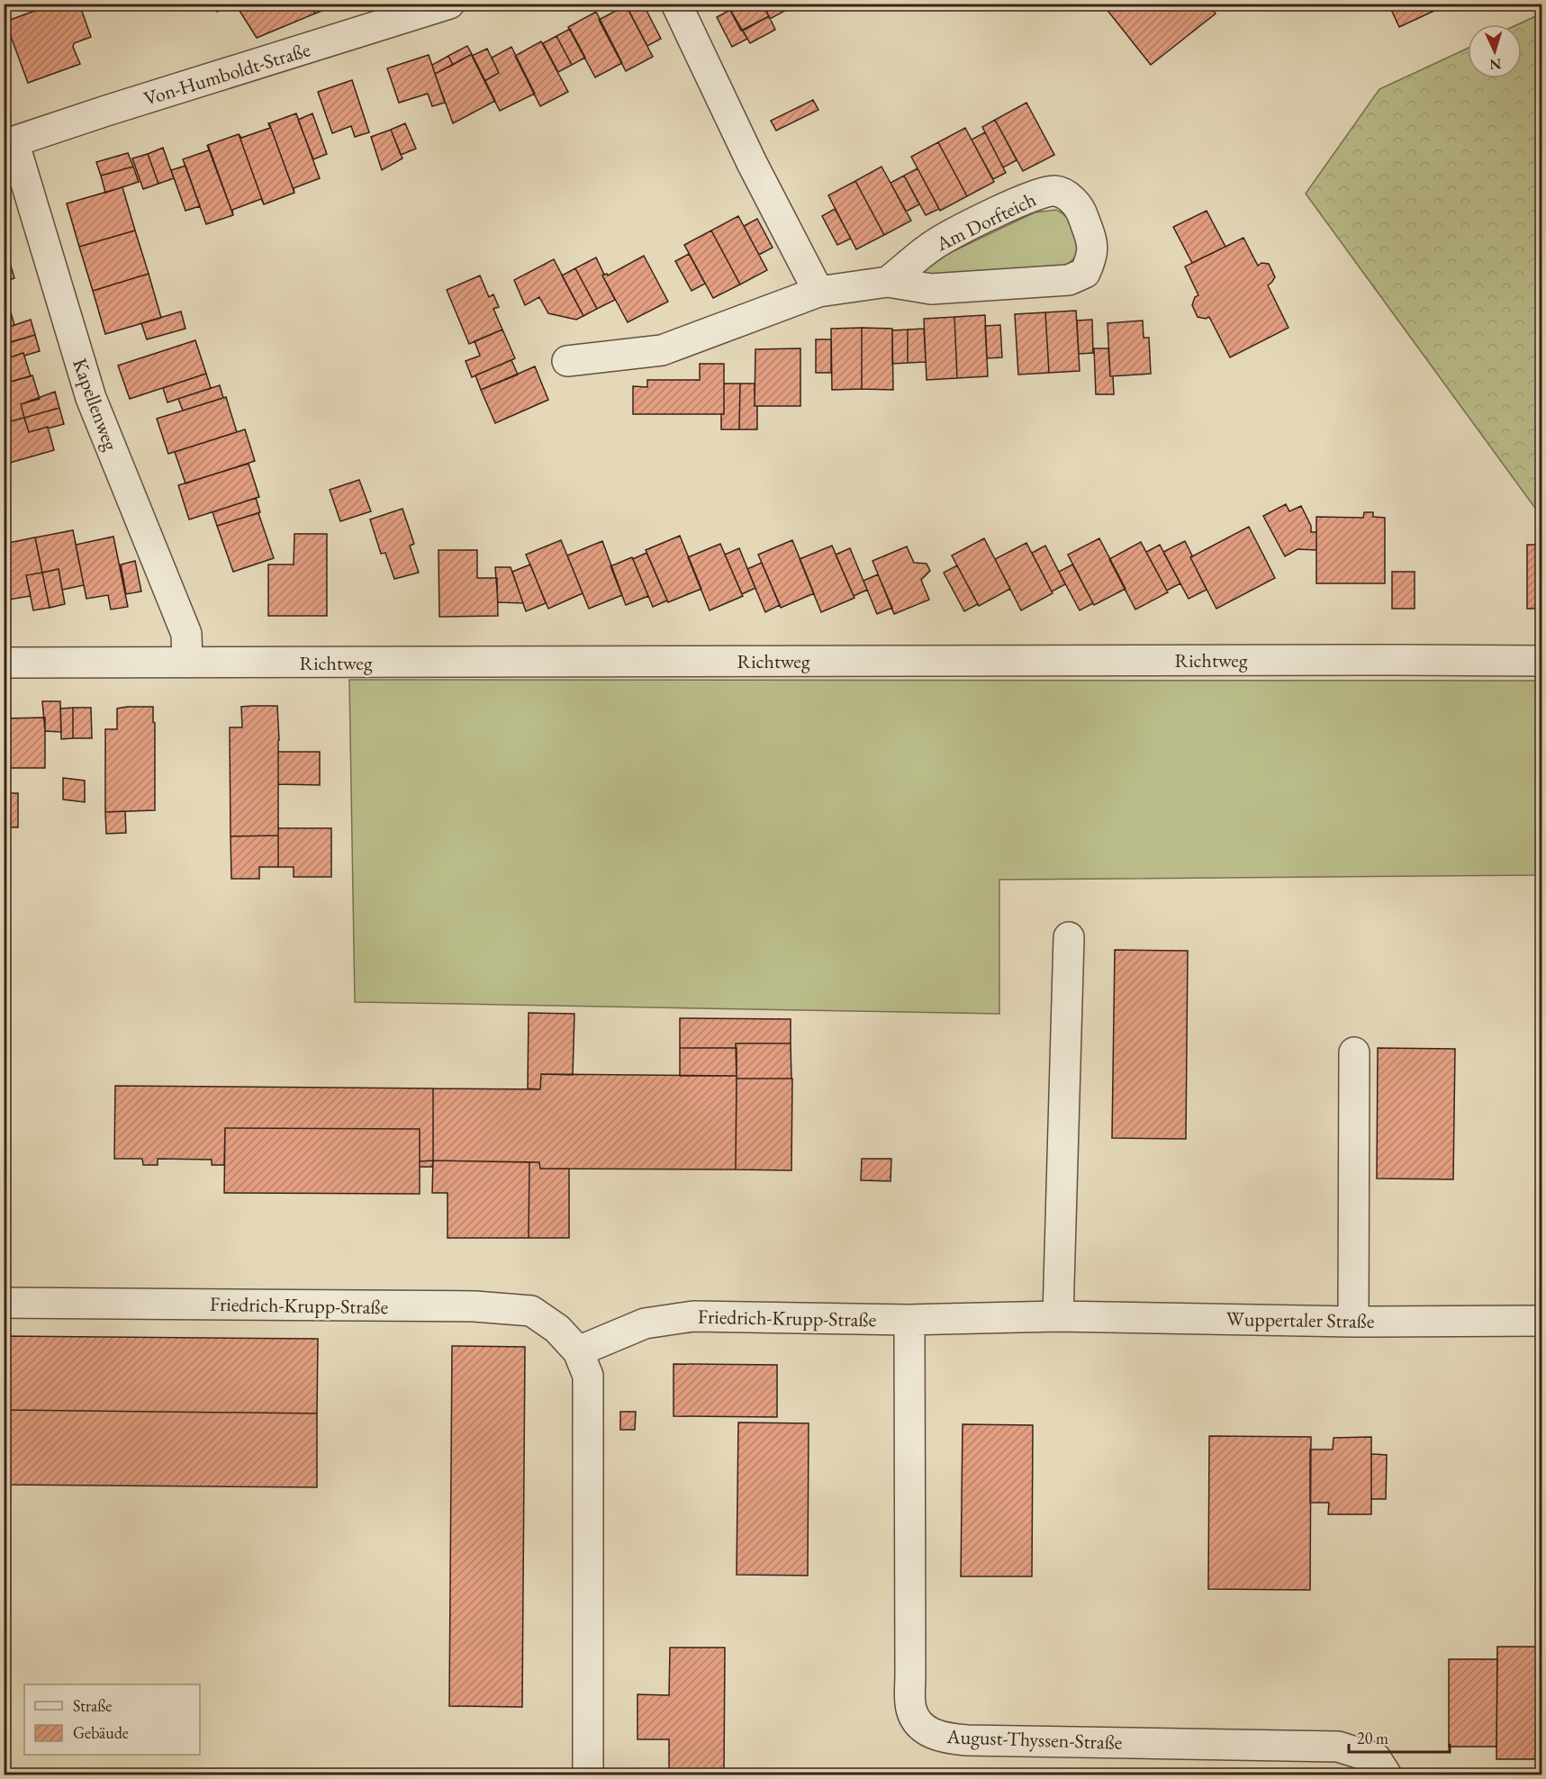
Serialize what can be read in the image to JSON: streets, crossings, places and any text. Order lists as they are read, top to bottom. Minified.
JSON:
{"streets":{"street":["Von-Humboldt-Straße","Am Dorfteich","Kapellenweg","Richtweg","Friedrich-Krupp-Straße","Wuppertaler Straße","August-Thyssen-Straße"]},"crossings":[["Von-Humboldt-Straße","Kapellenweg"],["Kapellenweg","Richtweg"],["Friedrich-Krupp-Straße","Wuppertaler Straße"],["Friedrich-Krupp-Straße","August-Thyssen-Straße"]],"legend":["Straße","Gebäude"],"scale_bar":"20 m","north":"bottom"}
